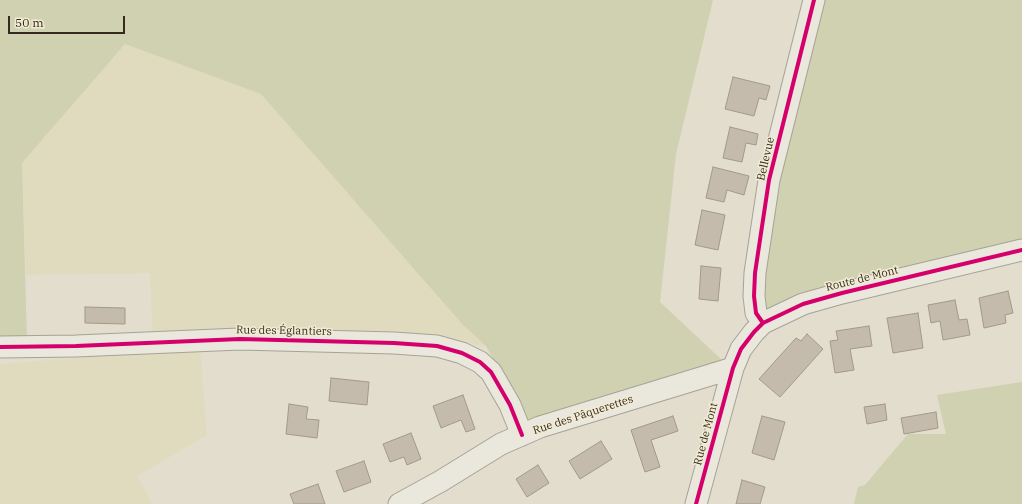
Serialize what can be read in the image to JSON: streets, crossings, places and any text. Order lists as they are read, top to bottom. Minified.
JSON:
{"streets":{"street":["Bellevue","Route de Mont","Rue des Églantiers","Rue des Pâquerettes","Rue de Mont"]},"crossings":[["Bellevue","Route de Mont"],["Route de Mont","Rue des Pâquerettes"],["Route de Mont","Rue de Mont"],["Rue des Églantiers","Rue des Pâquerettes"],["Rue des Pâquerettes","Rue de Mont"]],"scale_bar":"50 m"}
